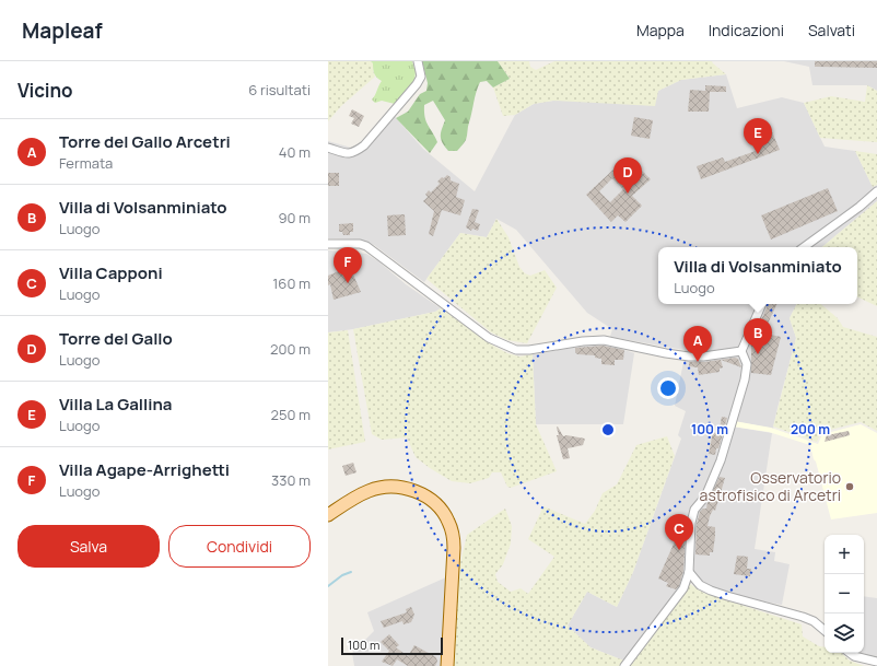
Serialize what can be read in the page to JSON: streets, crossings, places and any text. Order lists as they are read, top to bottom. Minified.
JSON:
{"places":["Osservatorio astrofisico di Arcetri"],"scale_bar":"100 m","page":{"header":"Mapleaf","nav":["Mappa","Indicazioni","Salvati"],"heading":["Vicino","6 risultati"],"list":[{"mark":"A","name":"Torre del Gallo Arcetri","note":"Fermata","value":"40 m"},{"mark":"B","name":"Villa di Volsanminiato","note":"Luogo","value":"90 m"},{"mark":"C","name":"Villa Capponi","note":"Luogo","value":"160 m"},{"mark":"D","name":"Torre del Gallo","note":"Luogo","value":"200 m"},{"mark":"E","name":"Villa La Gallina","note":"Luogo","value":"250 m"},{"mark":"F","name":"Villa Agape-Arrighetti","note":"Luogo","value":"330 m"}],"pins":["E","D","F","B","A","C"],"popup":["Villa di Volsanminiato","Luogo"],"buttons":["Salva","Condividi"],"map_buttons":["+","−"],"scale":"100 m"},"rings":["100 m","200 m"]}
